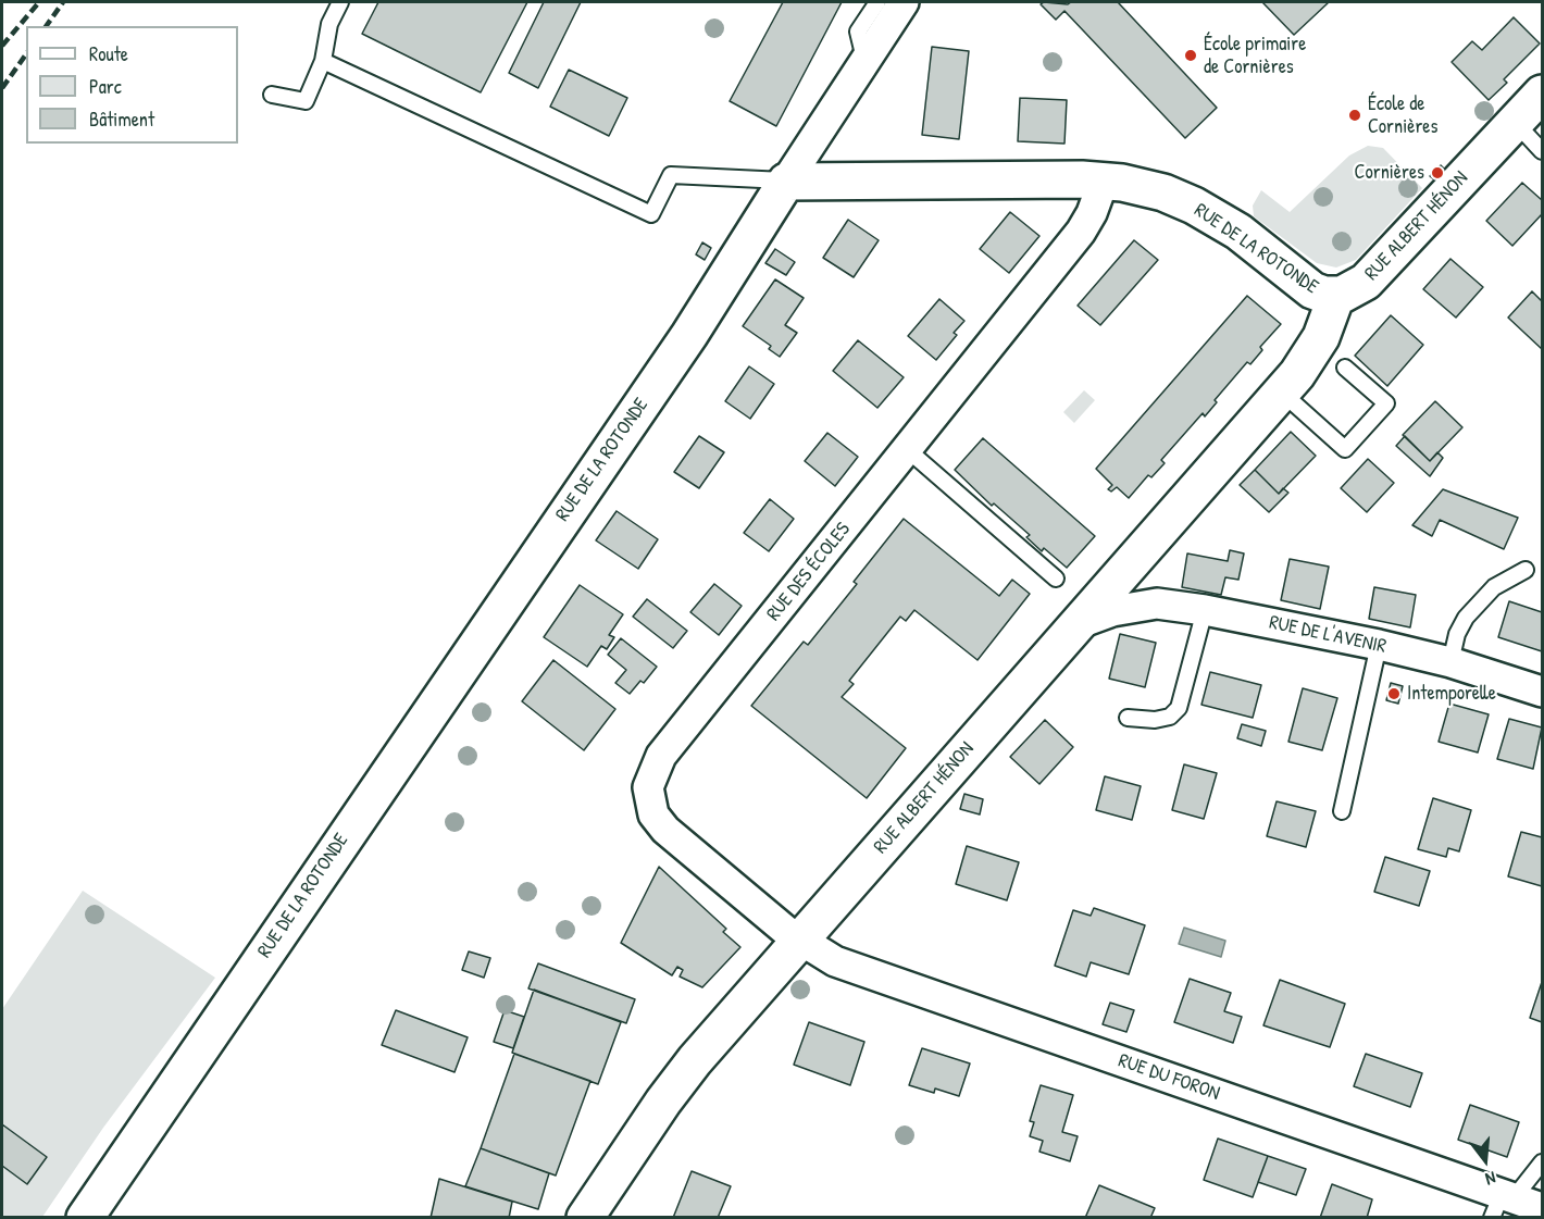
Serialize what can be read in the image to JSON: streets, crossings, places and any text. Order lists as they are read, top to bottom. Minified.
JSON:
{"streets":{"street":["RUE ALBERT HÉNON","RUE DE LA ROTONDE","RUE DES ÉCOLES","RUE DE L'AVENIR","RUE DU FORON"]},"crossings":[["RUE ALBERT HÉNON","RUE DE LA ROTONDE"],["RUE ALBERT HÉNON","RUE DES ÉCOLES"],["RUE ALBERT HÉNON","RUE DE L'AVENIR"],["RUE ALBERT HÉNON","RUE DU FORON"],["RUE DE LA ROTONDE","RUE DES ÉCOLES"],["RUE DES ÉCOLES","RUE DU FORON"]],"places":["École primaire de Cornières","École de Cornières","Cornières","Intemporelle"],"legend":["Route","Parc","Bâtiment"],"north":"bottom"}
